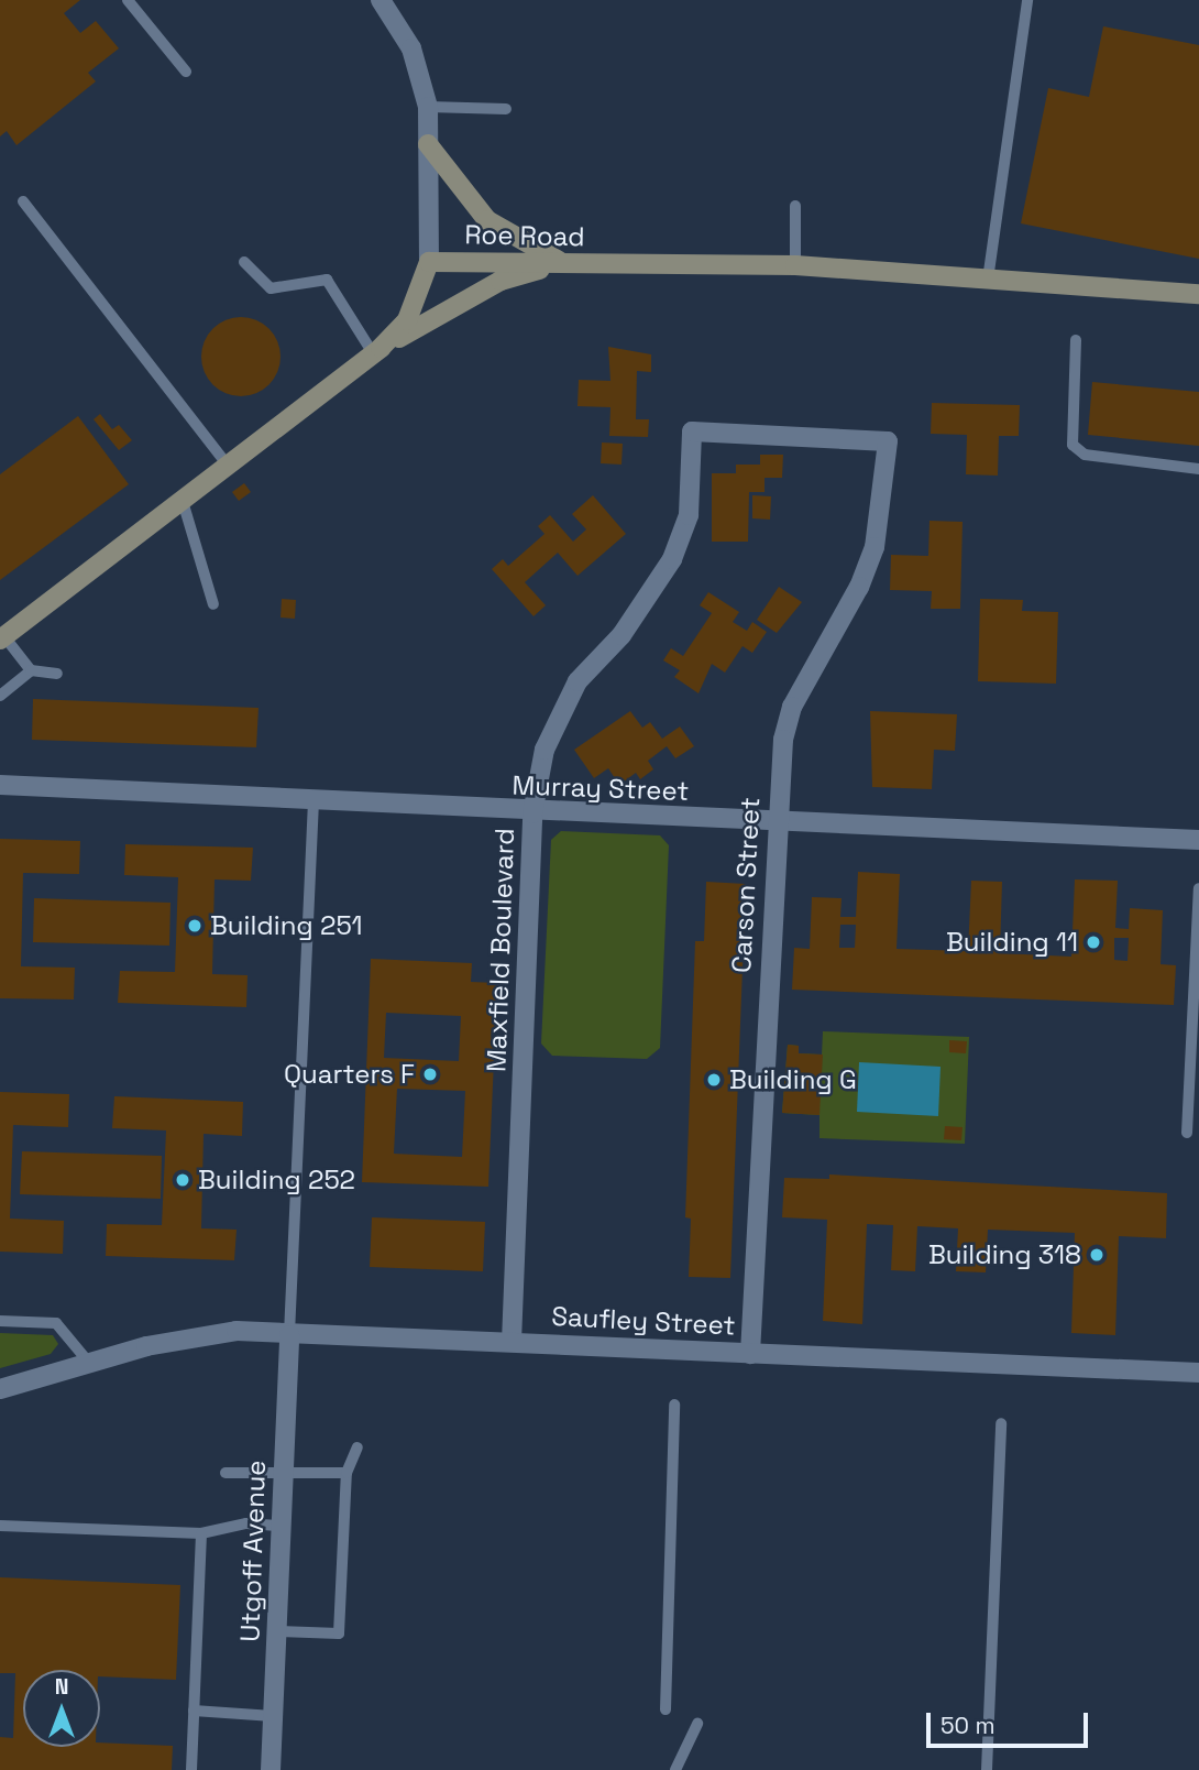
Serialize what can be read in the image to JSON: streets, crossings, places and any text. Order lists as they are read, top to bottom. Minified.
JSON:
{"streets":{"main road":["Roe Road"],"street":["Murray Street","Carson Street","Maxfield Boulevard","Saufley Street","Utgoff Avenue"]},"crossings":[["Murray Street","Carson Street"],["Murray Street","Maxfield Boulevard"],["Carson Street","Maxfield Boulevard"],["Carson Street","Saufley Street"],["Maxfield Boulevard","Saufley Street"],["Saufley Street","Utgoff Avenue"]],"places":["Building 251","Building 11","Quarters F","Building G","Building 252","Building 318"],"scale_bar":"50 m","north":"top"}
